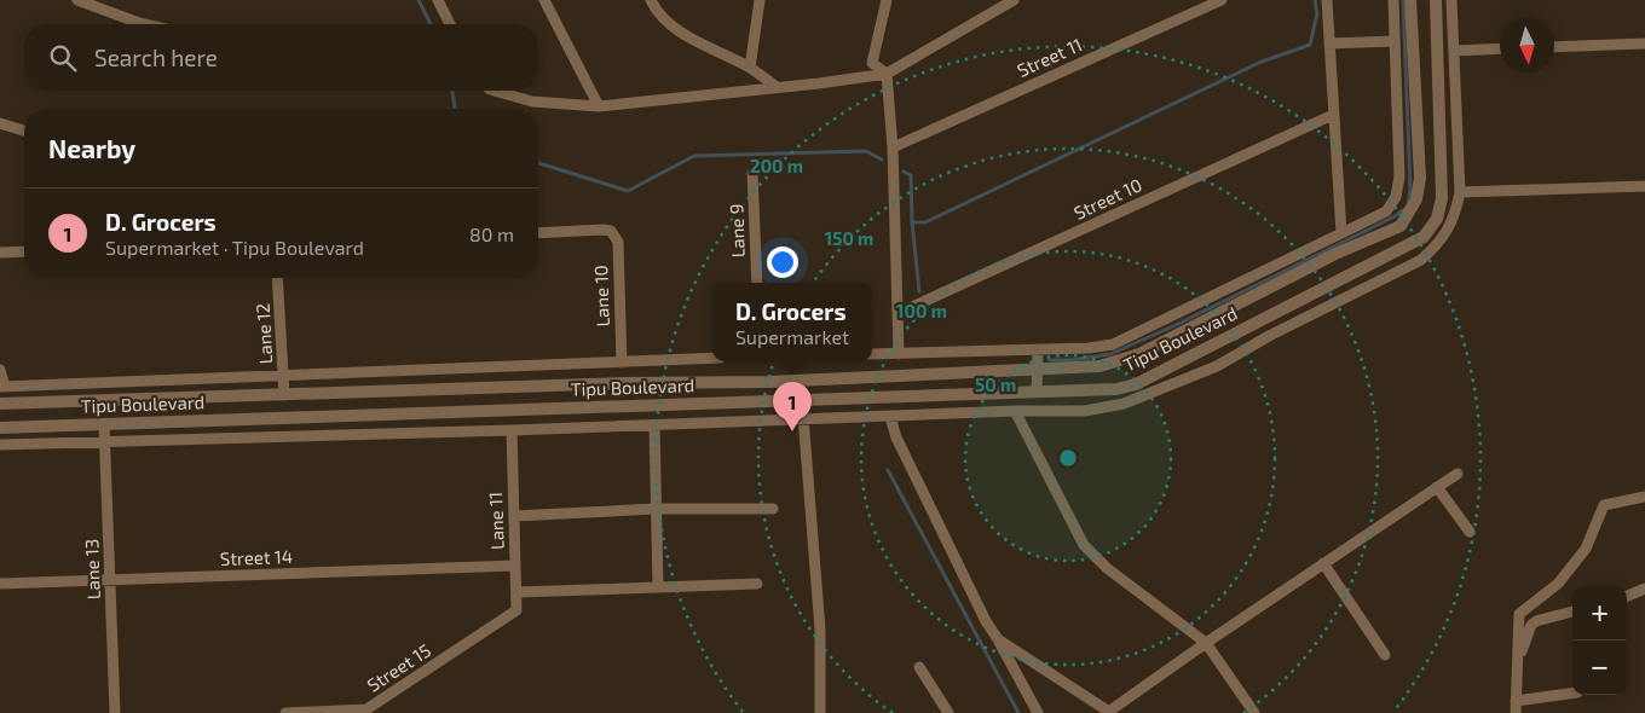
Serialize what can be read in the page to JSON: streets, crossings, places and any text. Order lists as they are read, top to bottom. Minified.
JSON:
{"streets":{"street":["Street 11","Street 10","Lane 9","Lane 10","Lane 12","Tipu Boulevard","Lane 11","Street 14","Lane 13","Street 15"]},"crossings":[["Lane 12","Tipu Boulevard"],["Tipu Boulevard","Lane 13"],["Lane 11","Street 14"],["Lane 11","Street 15"],["Street 14","Lane 13"]],"north":"bottom","page":{"search":"Search here","heading":"Nearby","list":[{"mark":"1","name":"D. Grocers","note":"Supermarket · Tipu Boulevard","value":"80 m"}],"popup":["D. Grocers","Supermarket"],"pins":"1","map_buttons":["+","−"]},"rings":["200 m","150 m","100 m","50 m"]}
